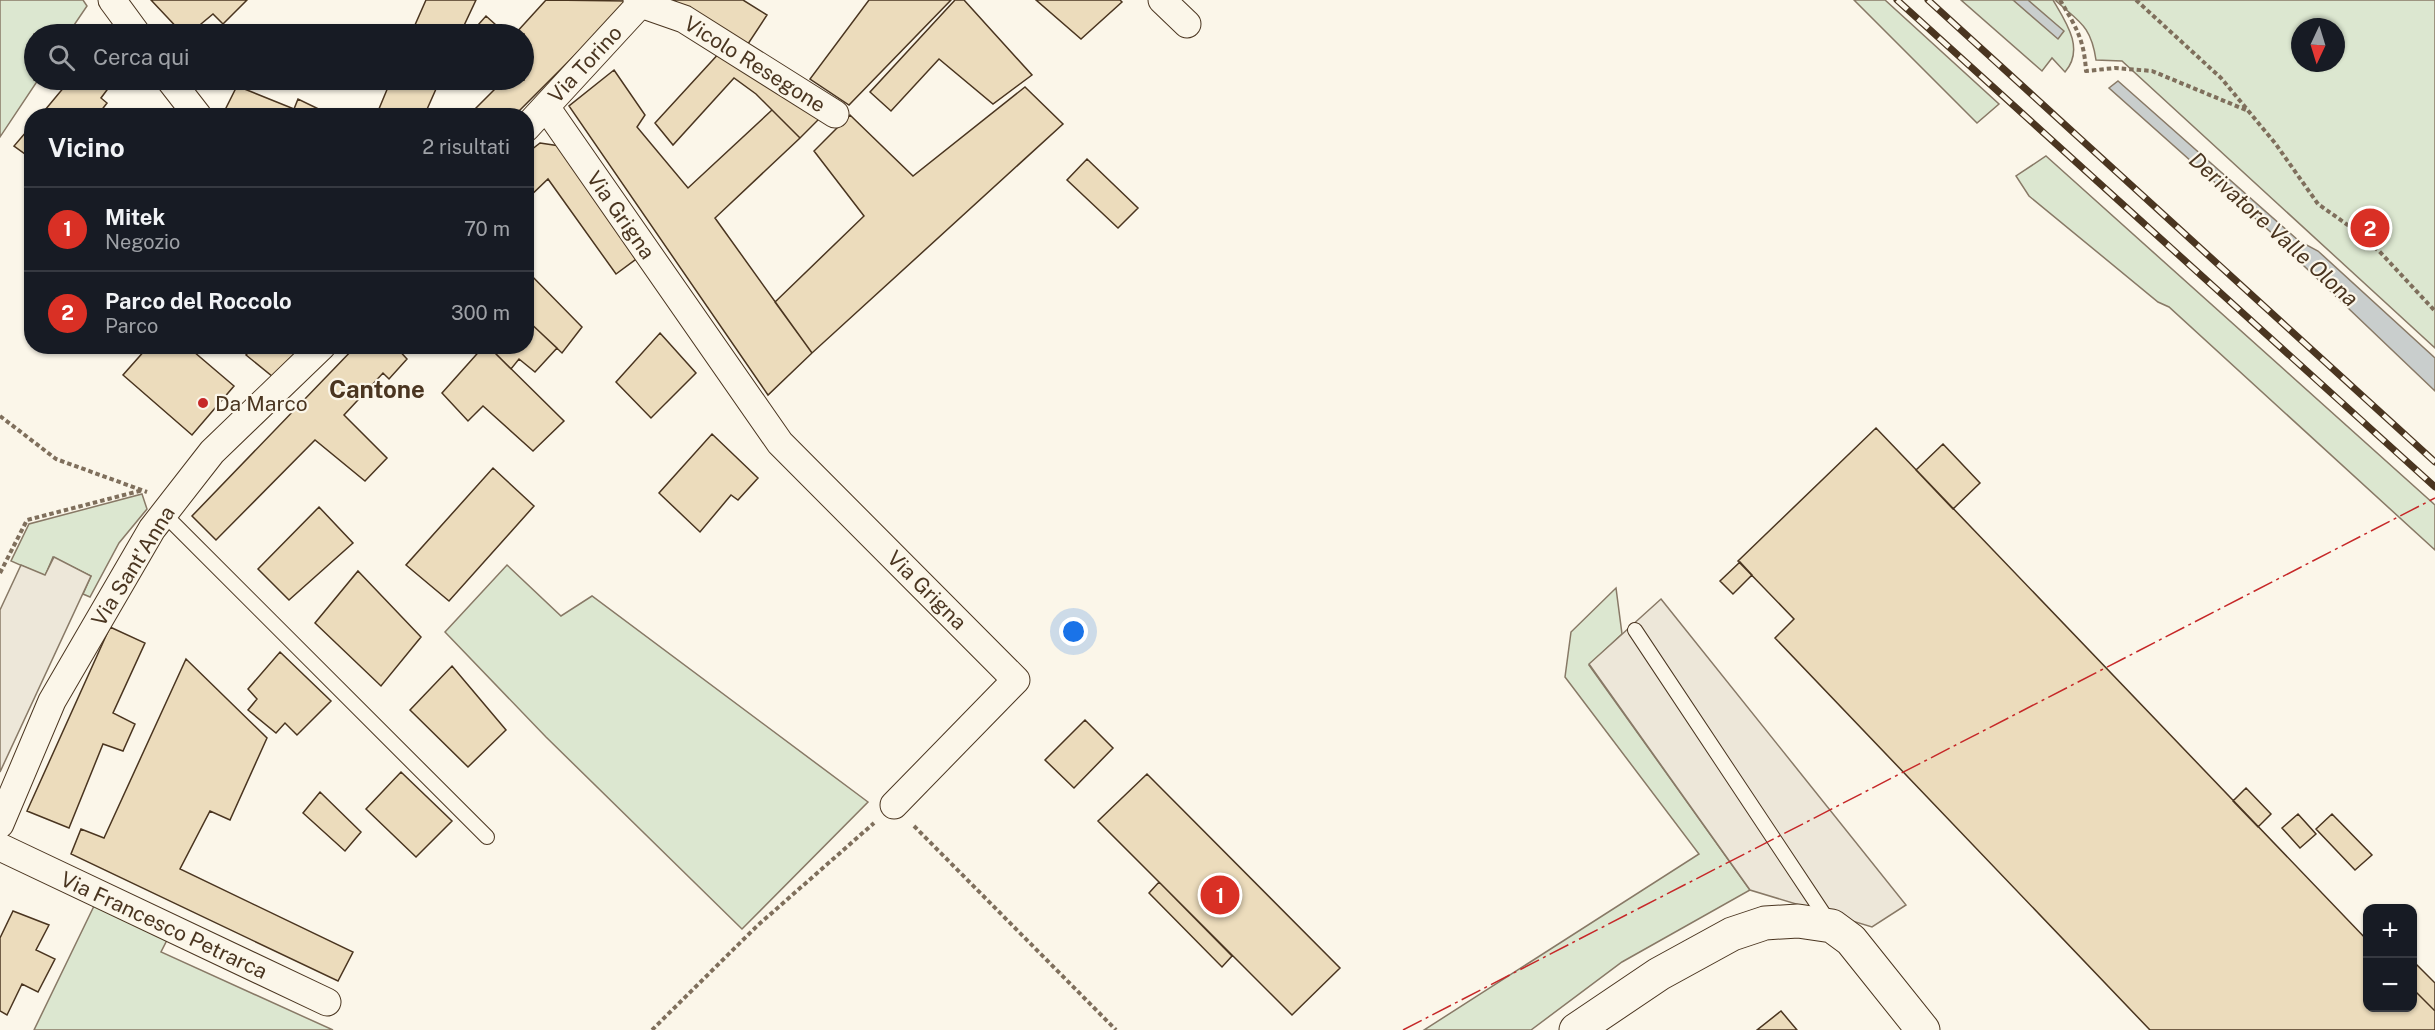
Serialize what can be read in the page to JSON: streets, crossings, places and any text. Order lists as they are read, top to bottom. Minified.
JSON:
{"streets":{"street":["Via Torino","Vicolo Resegone","Via Grigna","Via Sant'Anna","Via Francesco Petrarca"]},"crossings":[["Via Torino","Vicolo Resegone"],["Via Torino","Via Grigna"]],"districts":["Cantone"],"water":["Derivatore Valle Olona"],"places":["Da Marco"],"north":"bottom","page":{"search":"Cerca qui","heading":["Vicino","2 risultati"],"list":[{"mark":"1","name":"Mitek","note":"Negozio","value":"70 m"},{"mark":"2","name":"Parco del Roccolo","note":"Parco","value":"300 m"}],"pins":["2","1"],"map_buttons":["+","−"]}}
